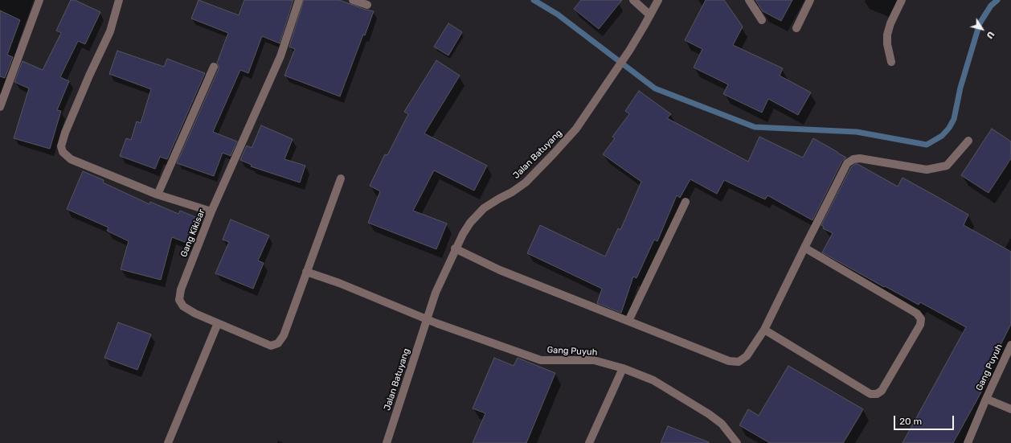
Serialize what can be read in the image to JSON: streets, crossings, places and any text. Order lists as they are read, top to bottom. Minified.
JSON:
{"streets":{"street":["Jalan Batuyang","Gang Kikisar","Gang Puyuh"]},"crossings":[["Jalan Batuyang","Gang Puyuh"]],"scale_bar":"20 m","north":"bottom right"}
